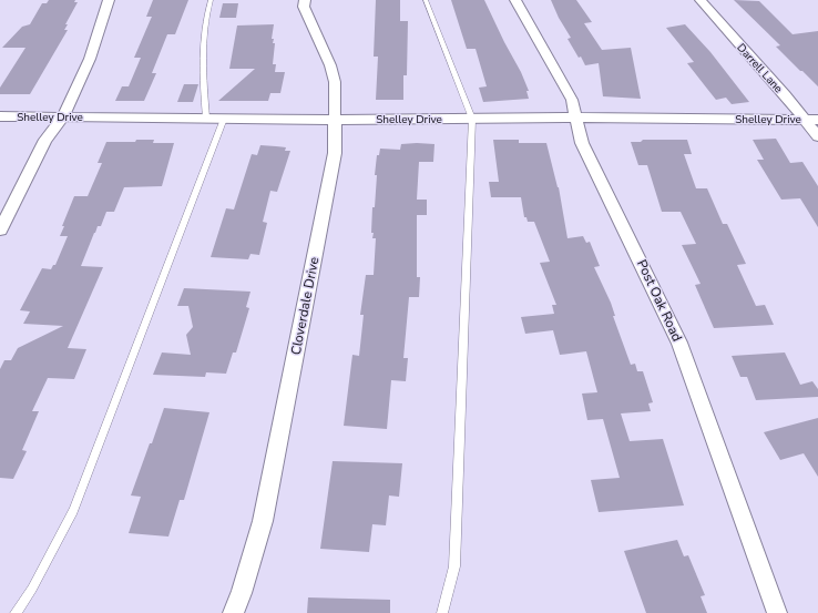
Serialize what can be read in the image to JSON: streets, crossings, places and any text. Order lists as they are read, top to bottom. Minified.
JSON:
{"streets":{"street":["Darrell Lane","Shelley Drive","Post Oak Road","Cloverdale Drive"]},"crossings":[["Darrell Lane","Shelley Drive"],["Shelley Drive","Post Oak Road"],["Shelley Drive","Cloverdale Drive"]]}
